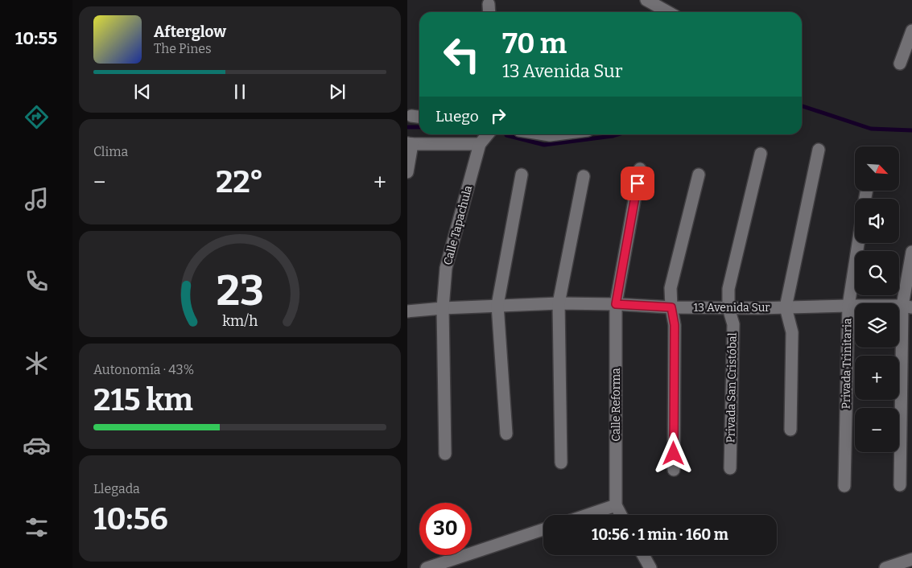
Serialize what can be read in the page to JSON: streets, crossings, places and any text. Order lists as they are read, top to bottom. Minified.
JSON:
{"streets":{"street":["Calle Tapachula","13 Avenida Sur","Privada Trinitaria","Privada San Cristóbal","Calle Reforma"]},"crossings":[["Calle Tapachula","13 Avenida Sur"],["13 Avenida Sur","Privada Trinitaria"],["13 Avenida Sur","Privada San Cristóbal"],["13 Avenida Sur","Calle Reforma"]],"north":"bottom right","page":{"tabs":"10:55","turn":["70 m","13 Avenida Sur"],"song":["Afterglow","The Pines"],"then":"Luego","tile":["Clima",["Autonomía · 43%","215 km"],["Llegada","10:56"]],"map_buttons":["+","−"],"heat":["−","22°","+"],"limit":"30","trip":"10:56 · 1 min · 160 m","gauge":["23","km/h"]}}
